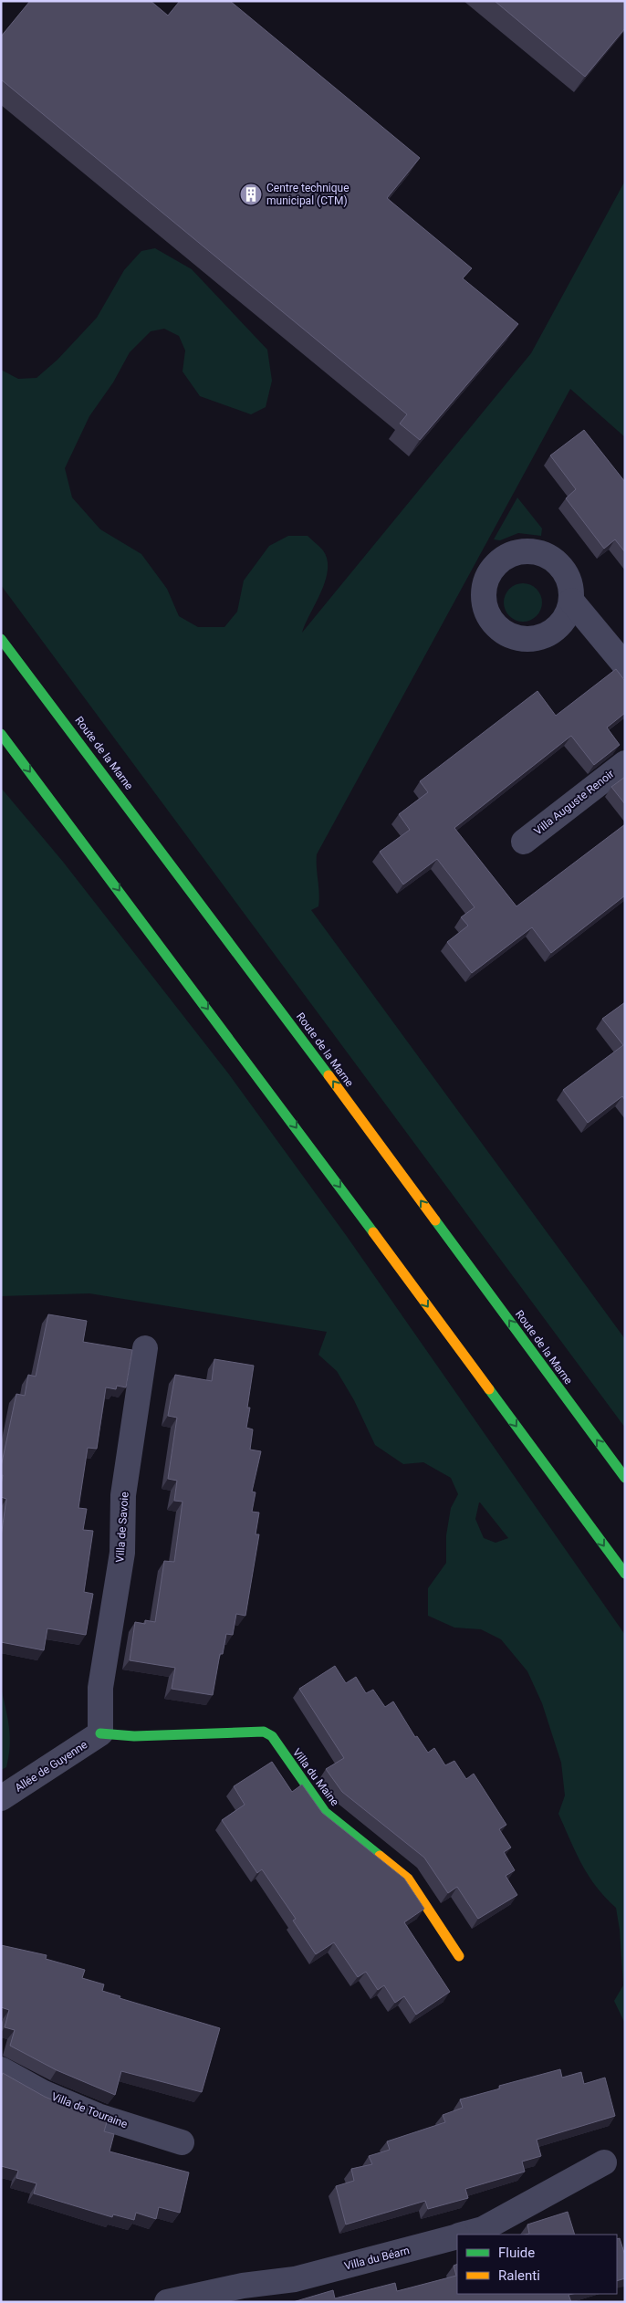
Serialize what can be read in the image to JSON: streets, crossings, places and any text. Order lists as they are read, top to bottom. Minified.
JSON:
{"streets":{"main road":["Route de la Marne","Villa du Maine"],"street":["Villa Auguste Renoir","Villa de Savoie","Allée de Guyenne","Villa de Touraine","Villa du Béarn"]},"crossings":[["Villa de Savoie","Allée de Guyenne"],["Villa de Savoie","Villa du Maine"],["Allée de Guyenne","Villa du Maine"]],"places":{"building":["Centre technique municipal (CTM)"]},"legend":["Fluide","Ralenti"]}
